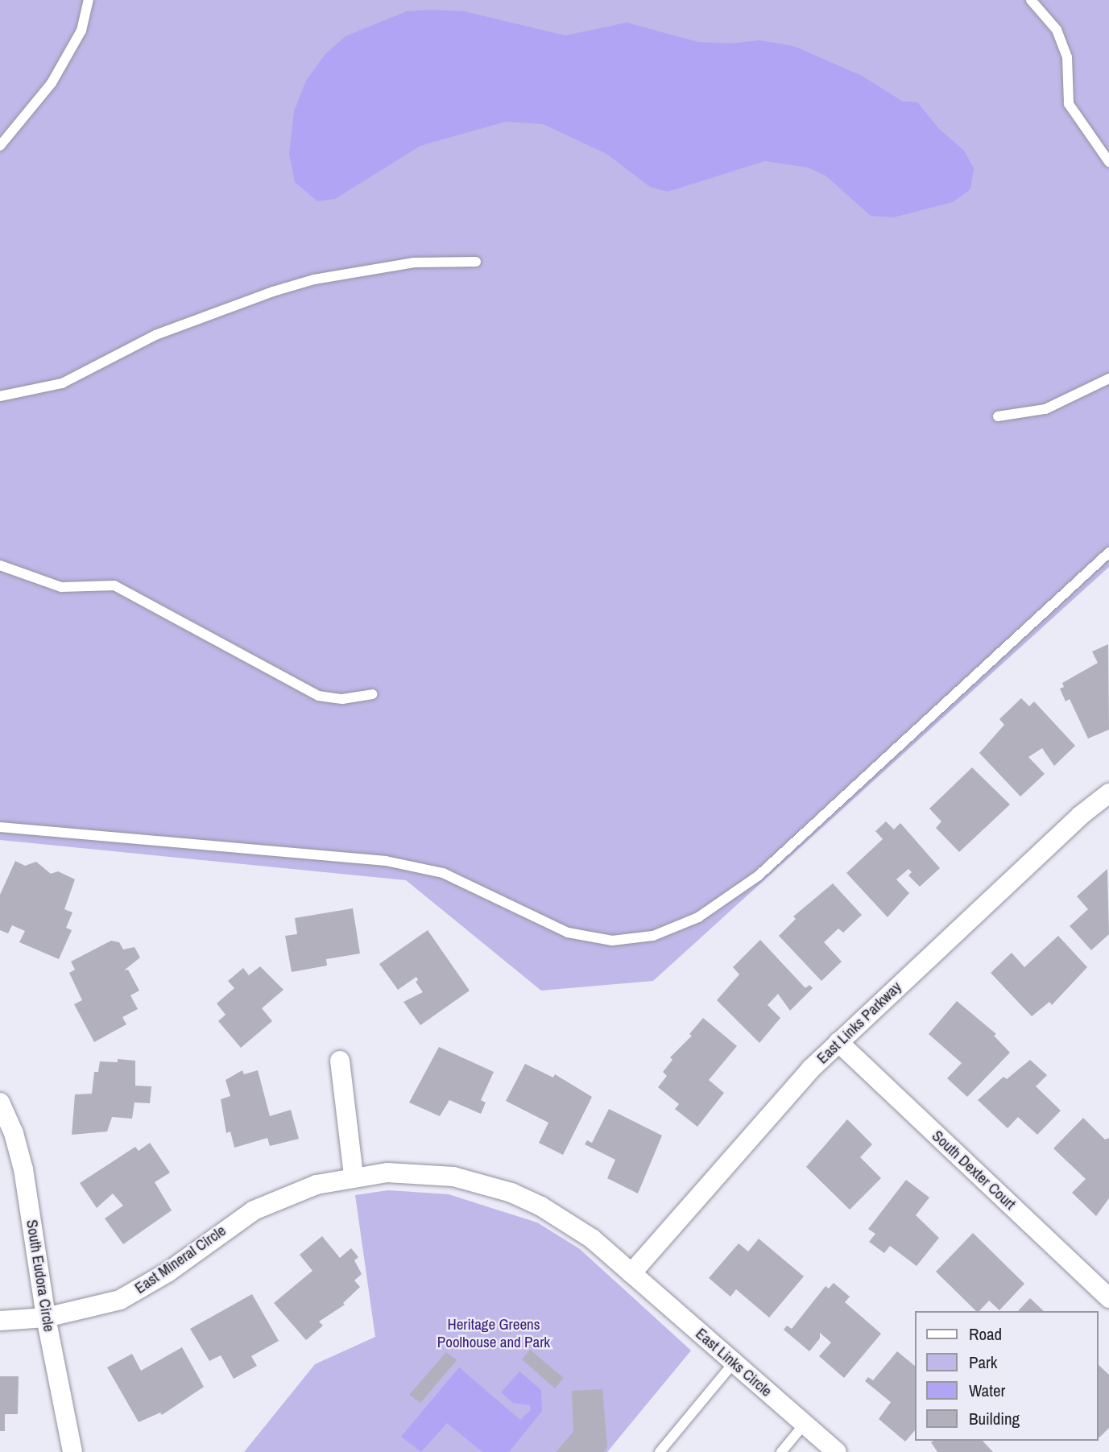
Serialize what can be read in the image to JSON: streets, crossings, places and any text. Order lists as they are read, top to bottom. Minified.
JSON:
{"streets":{"street":["East Links Parkway","South Dexter Court","East Mineral Circle","South Eudora Circle","East Links Circle"]},"crossings":[["East Links Parkway","South Dexter Court"],["East Links Parkway","East Mineral Circle"],["East Links Parkway","East Links Circle"],["East Mineral Circle","South Eudora Circle"],["East Mineral Circle","East Links Circle"]],"parks":["Heritage Greens Poolhouse and Park"],"legend":["Road","Park","Water","Building"]}
